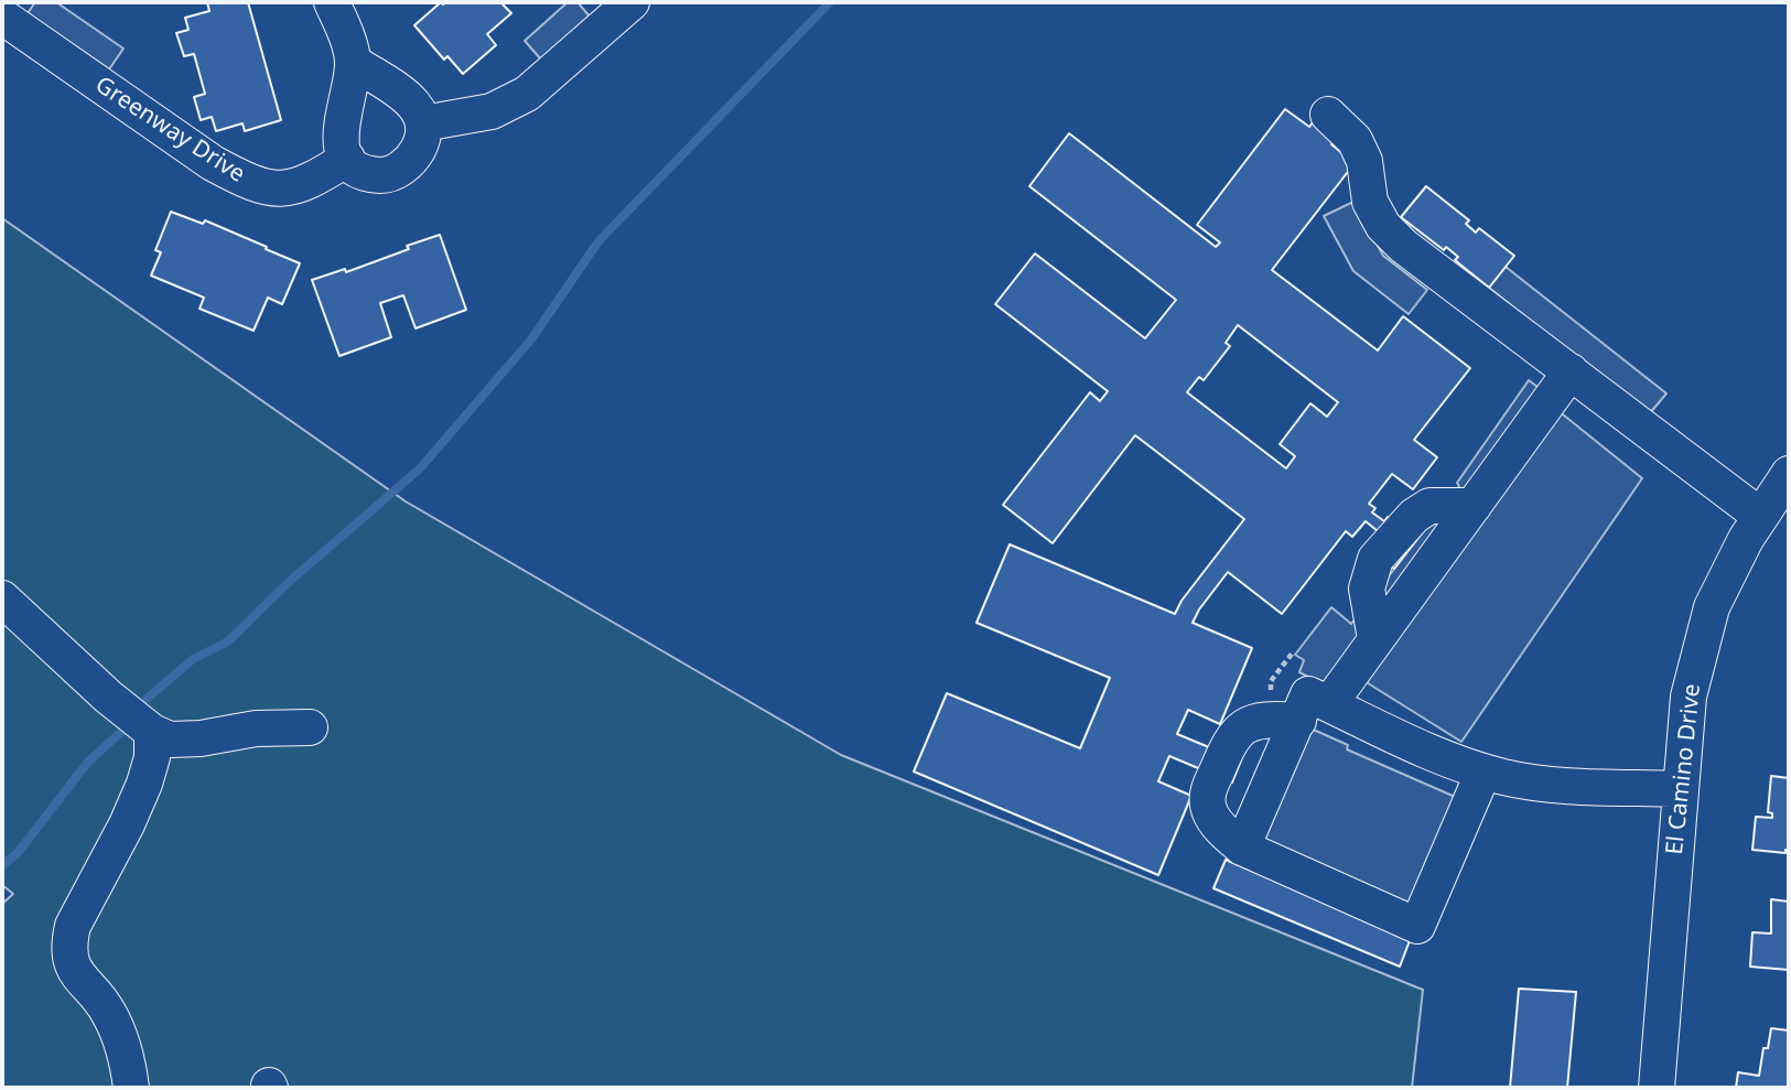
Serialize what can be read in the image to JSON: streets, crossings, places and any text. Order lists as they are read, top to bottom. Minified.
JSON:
{"streets":{"street":["Greenway Drive","El Camino Drive"]}}
